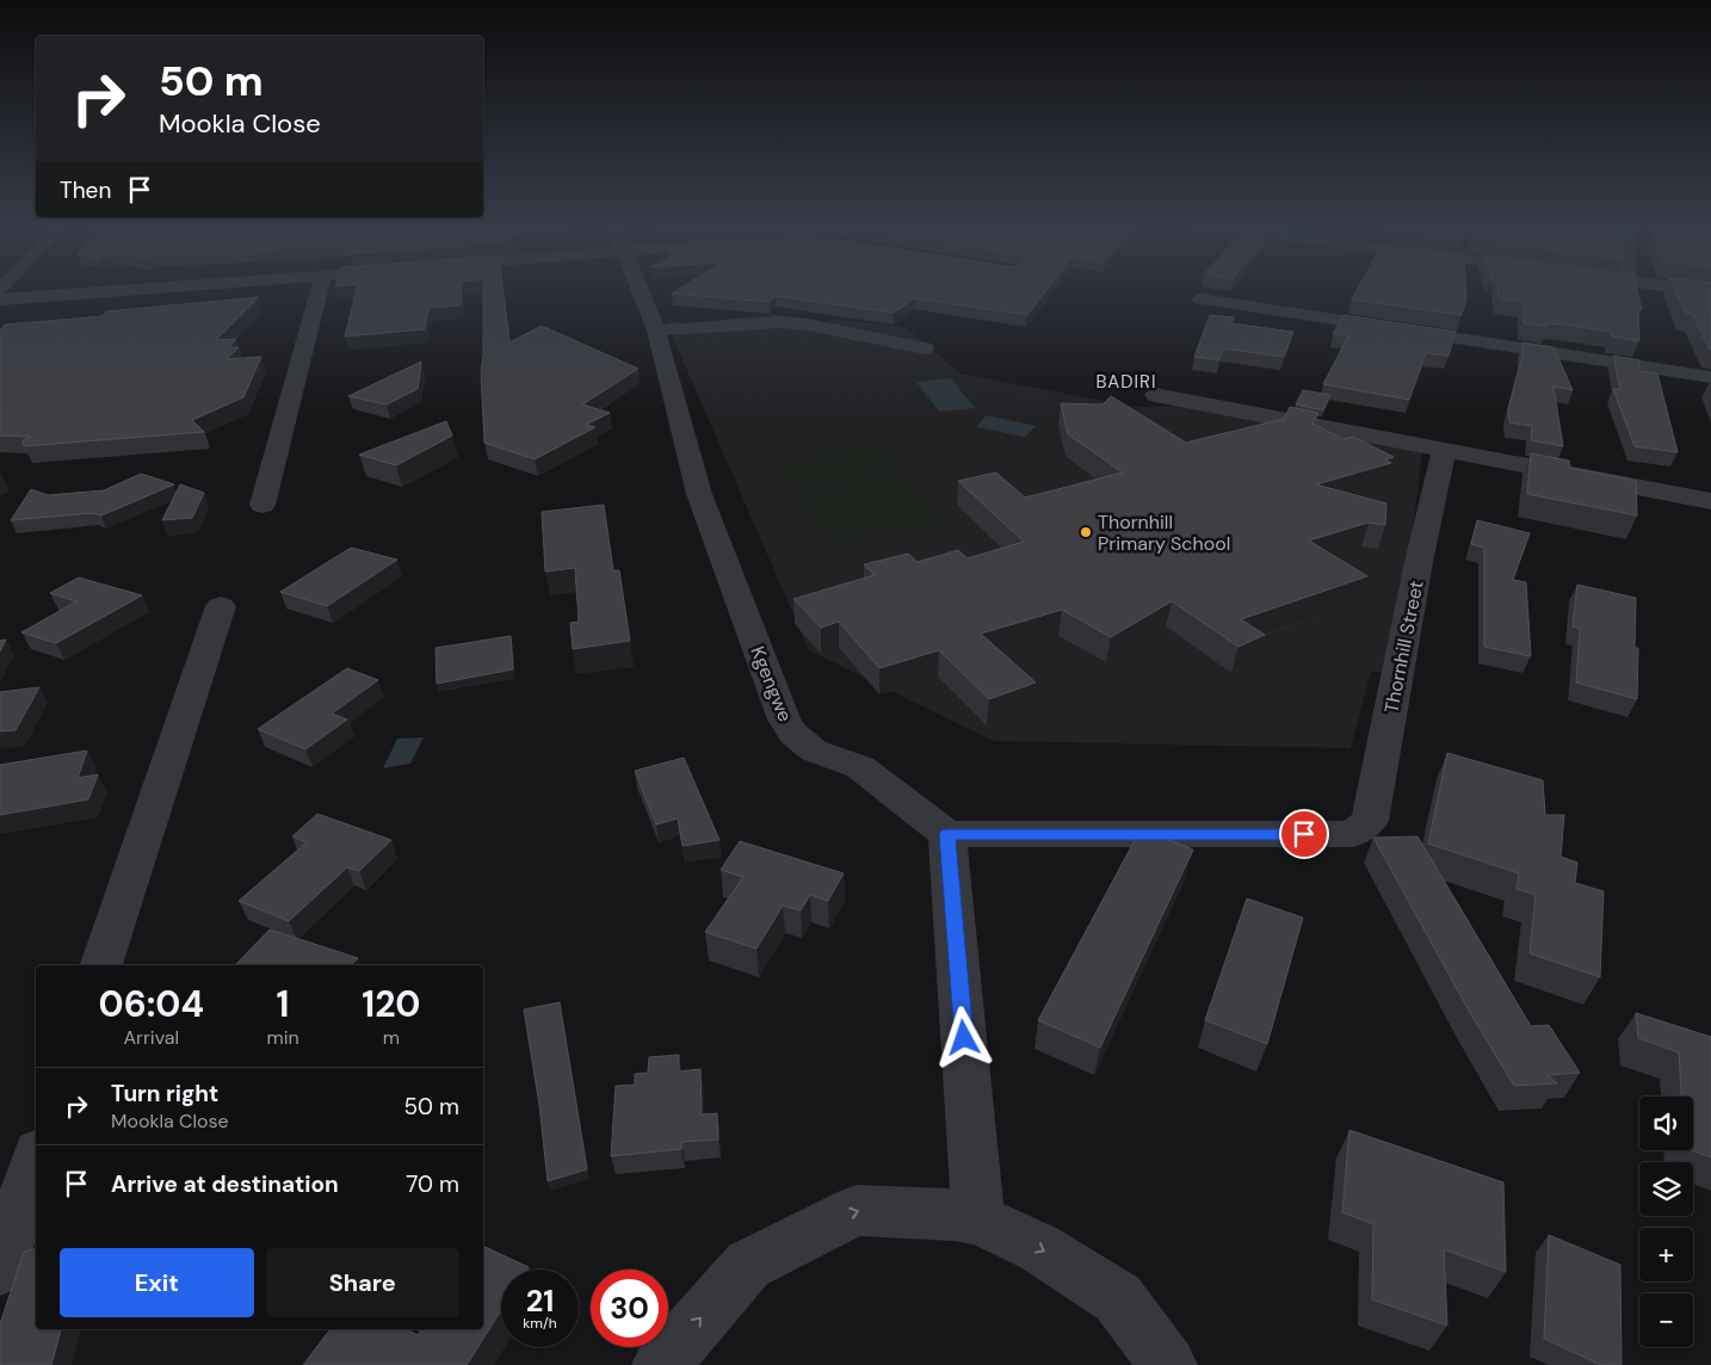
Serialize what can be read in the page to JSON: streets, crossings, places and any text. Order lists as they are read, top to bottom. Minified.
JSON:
{"streets":{"street":["Thornhill Street","Kgengwe"]},"crossings":[["Thornhill Street","Kgengwe"]],"districts":["BADIRI"],"places":["Thornhill Primary School"],"page":{"turn":["50 m","Mookla Close"],"then":"Then","eta":["06:04","Arrival","1","min","120","m"],"list":[{"name":"Turn right","note":"Mookla Close","value":"50 m"},{"name":"Arrive at destination","value":"70 m"}],"map_buttons":["+","−"],"buttons":["Exit","Share"],"speed":"21 km/h","limit":"30"}}
